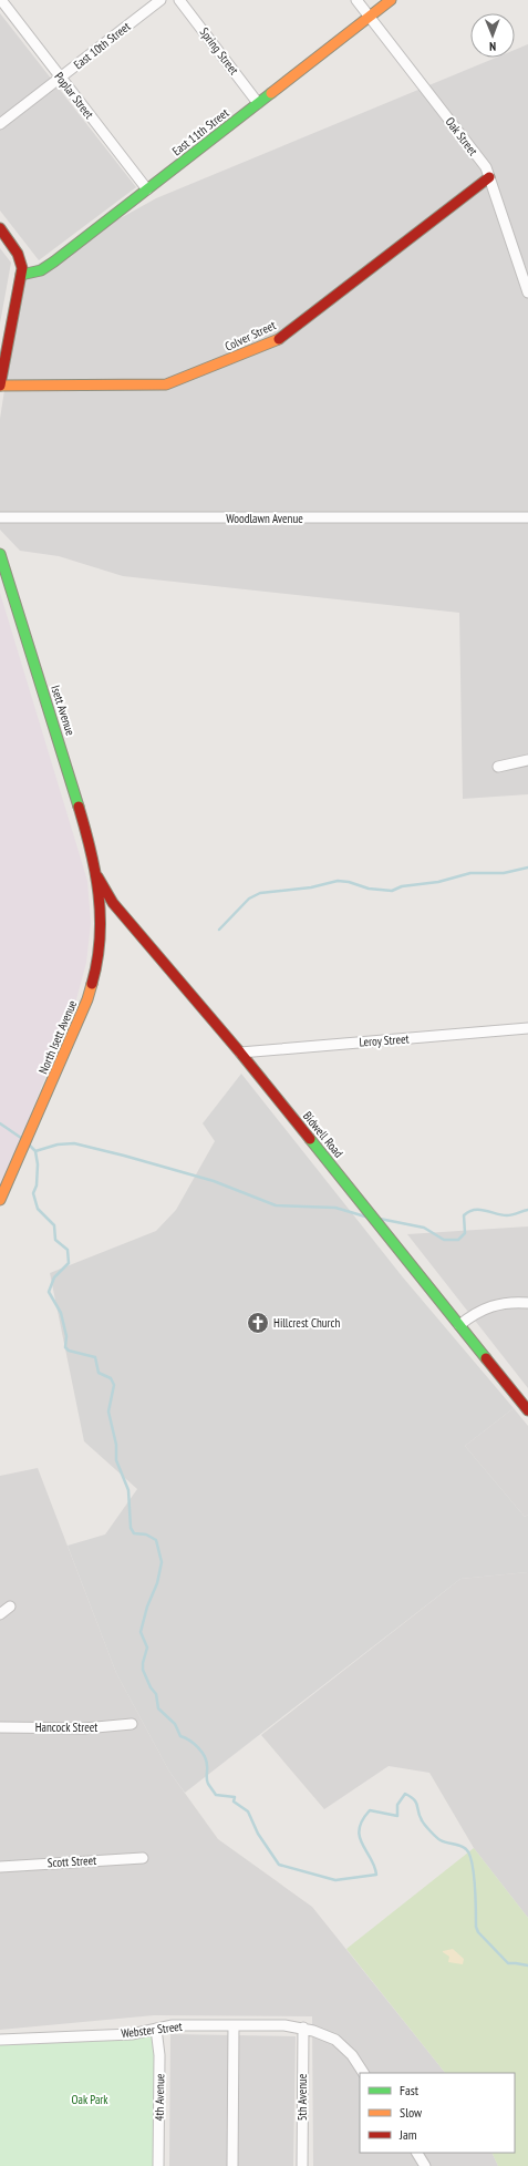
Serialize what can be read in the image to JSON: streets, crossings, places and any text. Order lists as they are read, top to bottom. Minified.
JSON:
{"streets":{"street":["East 10th Street","Spring Street","Poplar Street","East 11th Street","Oak Street","Colver Street","Woodlawn Avenue","Isett Avenue","North Isett Avenue","Leroy Street","Bidwell Road","Hancock Street","Scott Street","Webster Street","4th Avenue","5th Avenue"]},"crossings":[["East 10th Street","Poplar Street"],["Spring Street","East 11th Street"],["Poplar Street","East 11th Street"],["East 11th Street","Oak Street"],["Oak Street","Colver Street"],["Isett Avenue","North Isett Avenue"],["Isett Avenue","Bidwell Road"],["North Isett Avenue","Bidwell Road"],["Leroy Street","Bidwell Road"],["Webster Street","4th Avenue"],["Webster Street","5th Avenue"]],"parks":["Oak Park"],"places":{"church":["Hillcrest Church"]},"legend":["Fast","Slow","Jam"],"north":"bottom"}
